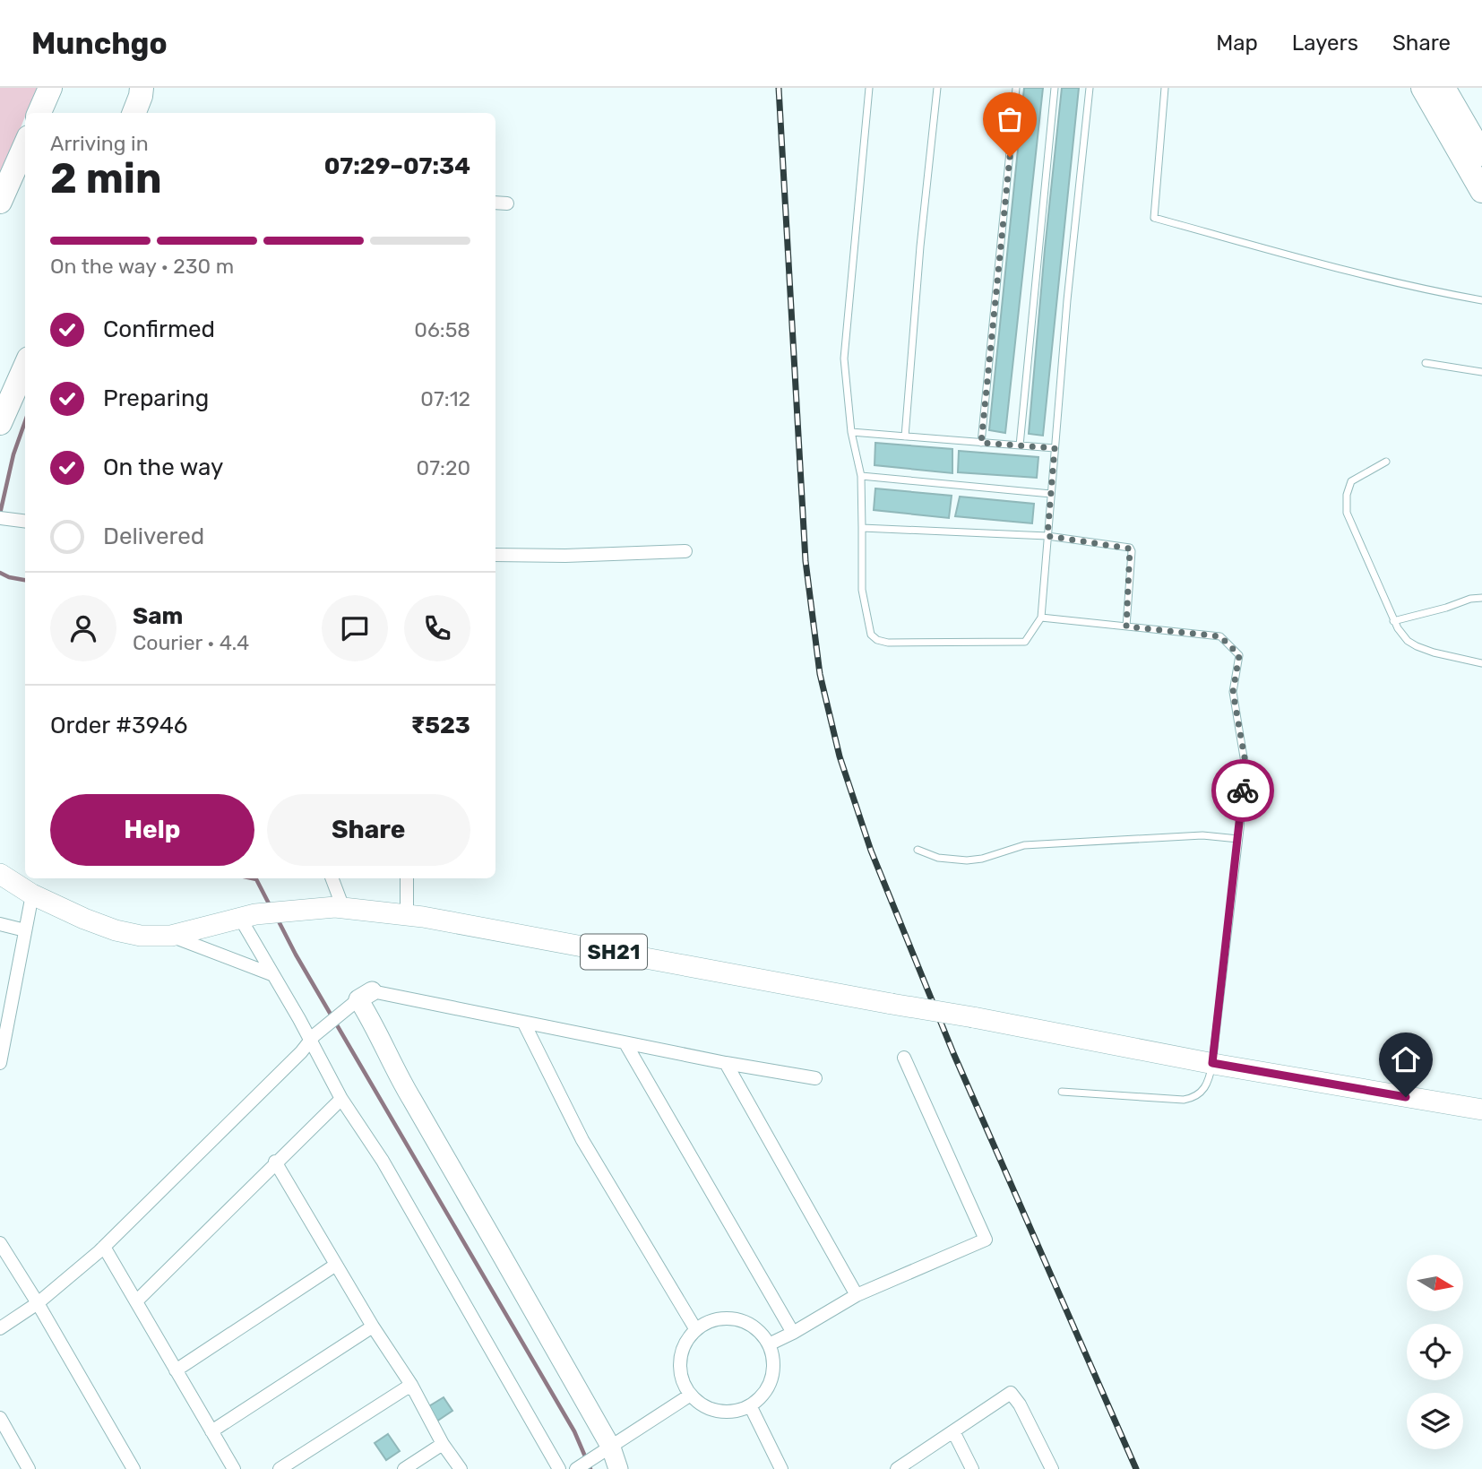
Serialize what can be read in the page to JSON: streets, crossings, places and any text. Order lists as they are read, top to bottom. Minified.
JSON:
{"streets":{"main road":["SH21"]},"north":"right","page":{"header":"Munchgo","nav":["Map","Layers","Share"],"heading":["2 min","Arriving in","07:29–07:34"],"panel":["Sam","Courier · 4.4","Order #3946","₹523"],"bar":"On the way · 230 m","list":[["Confirmed","06:58"],["Preparing","07:12"],["On the way","07:20"],"Delivered"],"buttons":["Help","Share"]}}
